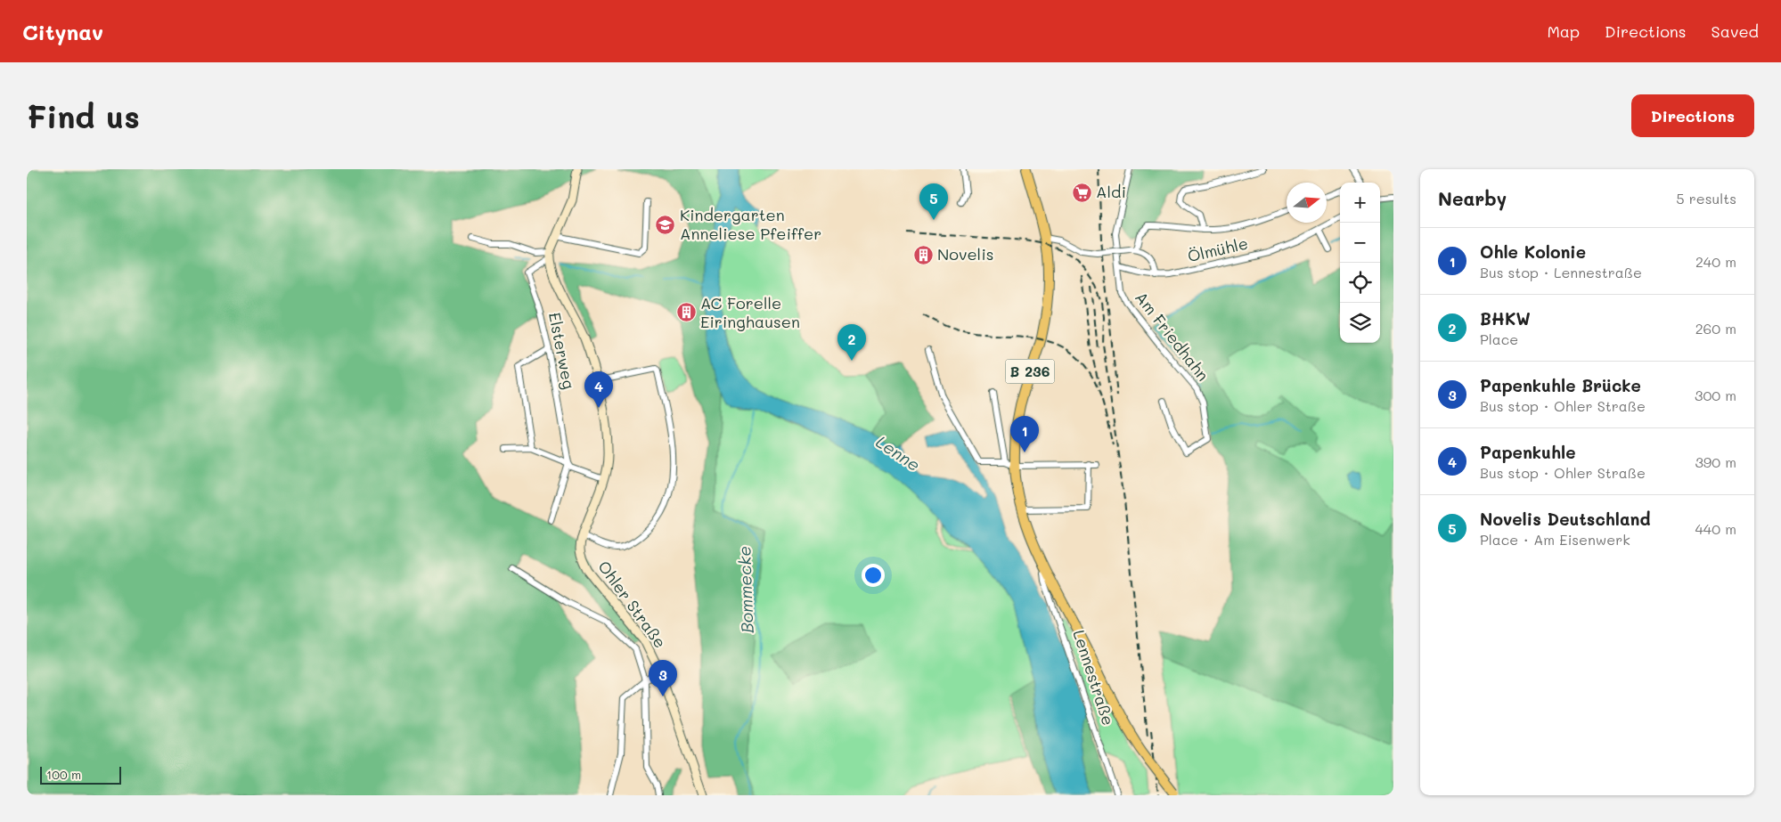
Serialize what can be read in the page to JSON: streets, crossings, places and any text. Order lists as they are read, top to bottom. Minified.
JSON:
{"streets":{"main road":["B 236","Lennestraße"],"street":["Ölmühle","Am Friedhahn","Elsterweg","Ohler Straße"]},"crossings":[["Ölmühle","Am Friedhahn"],["Elsterweg","Ohler Straße"]],"water":["Lenne","Bommecke"],"places":{"supermarket":["Aldi"],"school or university":["Kindergarten Anneliese Pfeiffer"],"building":["Novelis","AC Forelle Eiringhausen"]},"scale_bar":"100 m","north":"right","page":{"header":"Citynav","nav":["Map","Directions","Saved"],"buttons":"Directions","title":"Find us","heading":["Nearby","5 results"],"map_buttons":["+","−"],"pins":["5","2","4","1","3"],"list":[{"mark":"1","name":"Ohle Kolonie","note":"Bus stop · Lennestraße","value":"240 m"},{"mark":"2","name":"BHKW","note":"Place","value":"260 m"},{"mark":"3","name":"Papenkuhle Brücke","note":"Bus stop · Ohler Straße","value":"300 m"},{"mark":"4","name":"Papenkuhle","note":"Bus stop · Ohler Straße","value":"390 m"},{"mark":"5","name":"Novelis Deutschland","note":"Place · Am Eisenwerk","value":"440 m"}],"scale":"100 m"}}
